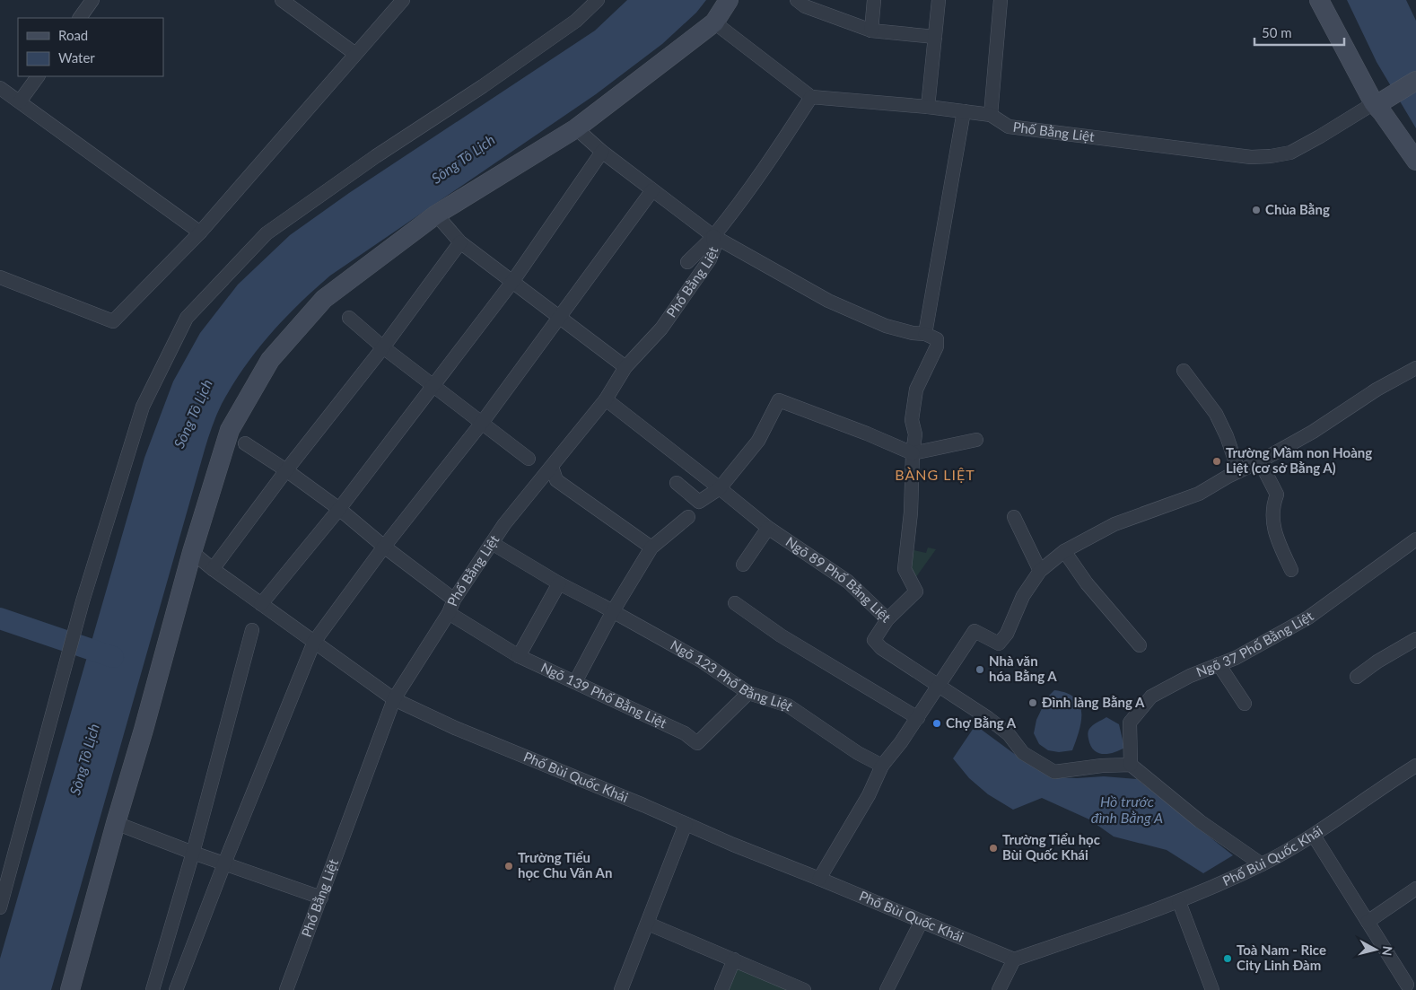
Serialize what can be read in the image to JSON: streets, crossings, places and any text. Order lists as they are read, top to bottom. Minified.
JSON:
{"streets":{"street":["Phố Bằng Liệt","Ngõ 89 Phố Bằng Liệt","Ngõ 37 Phố Bằng Liệt","Ngõ 123 Phố Bằng Liệt","Ngõ 139 Phố Bằng Liệt","Phố Bùi Quốc Khái"]},"crossings":[["Phố Bằng Liệt","Ngõ 89 Phố Bằng Liệt"],["Phố Bằng Liệt","Ngõ 123 Phố Bằng Liệt"],["Phố Bằng Liệt","Ngõ 139 Phố Bằng Liệt"],["Phố Bằng Liệt","Phố Bùi Quốc Khái"],["Ngõ 123 Phố Bằng Liệt","Ngõ 139 Phố Bằng Liệt"]],"districts":["BÀNG LIỆT"],"water":["Sông Tô Lịch","Hồ trước đình Bằng A"],"places":["Chùa Bằng","Trường Mầm non Hoàng Liệt (cơ sở Bằng A)","Nhà văn hóa Bằng A","Đình làng Bằng A","Chợ Bằng A","Trường Tiểu học Bùi Quốc Khái","Trường Tiểu học Chu Văn An","Toà Nam - Rice City Linh Đàm"],"legend":["Road","Water"],"scale_bar":"50 m","north":"right"}
